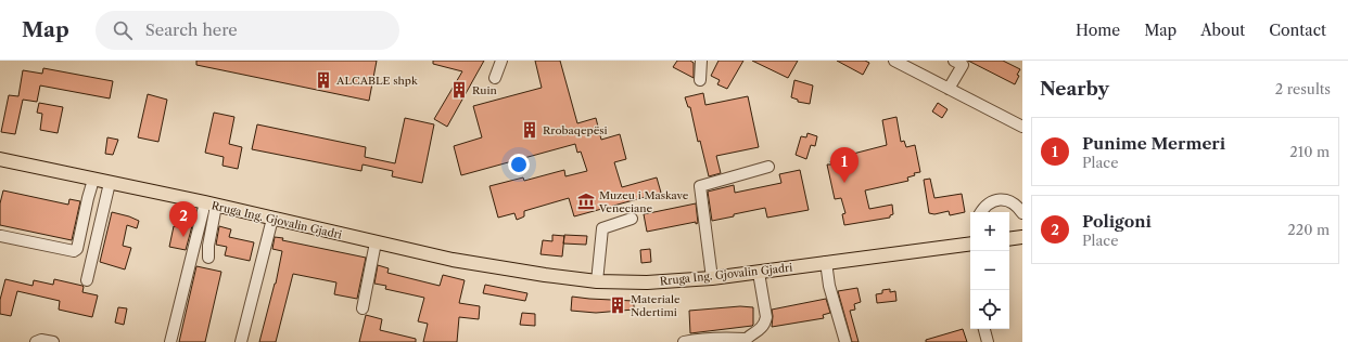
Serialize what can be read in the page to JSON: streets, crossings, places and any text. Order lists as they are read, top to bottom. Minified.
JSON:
{"streets":{"main road":["Rruga Ing. Gjovalin Gjadri"]},"places":{"building":["ALCABLE shpk","Ruin","Rrobaqepësi","Materiale Ndertimi"],"museum":["Muzeu i Maskave Veneciane"]},"page":{"header":"Map","search":"Search here","nav":["Home","Map","About","Contact"],"heading":["Nearby","2 results"],"list":[{"mark":"1","name":"Punime Mermeri","note":"Place","value":"210 m"},{"mark":"2","name":"Poligoni","note":"Place","value":"220 m"}],"pins":["1","2"],"map_buttons":["+","−"]}}
